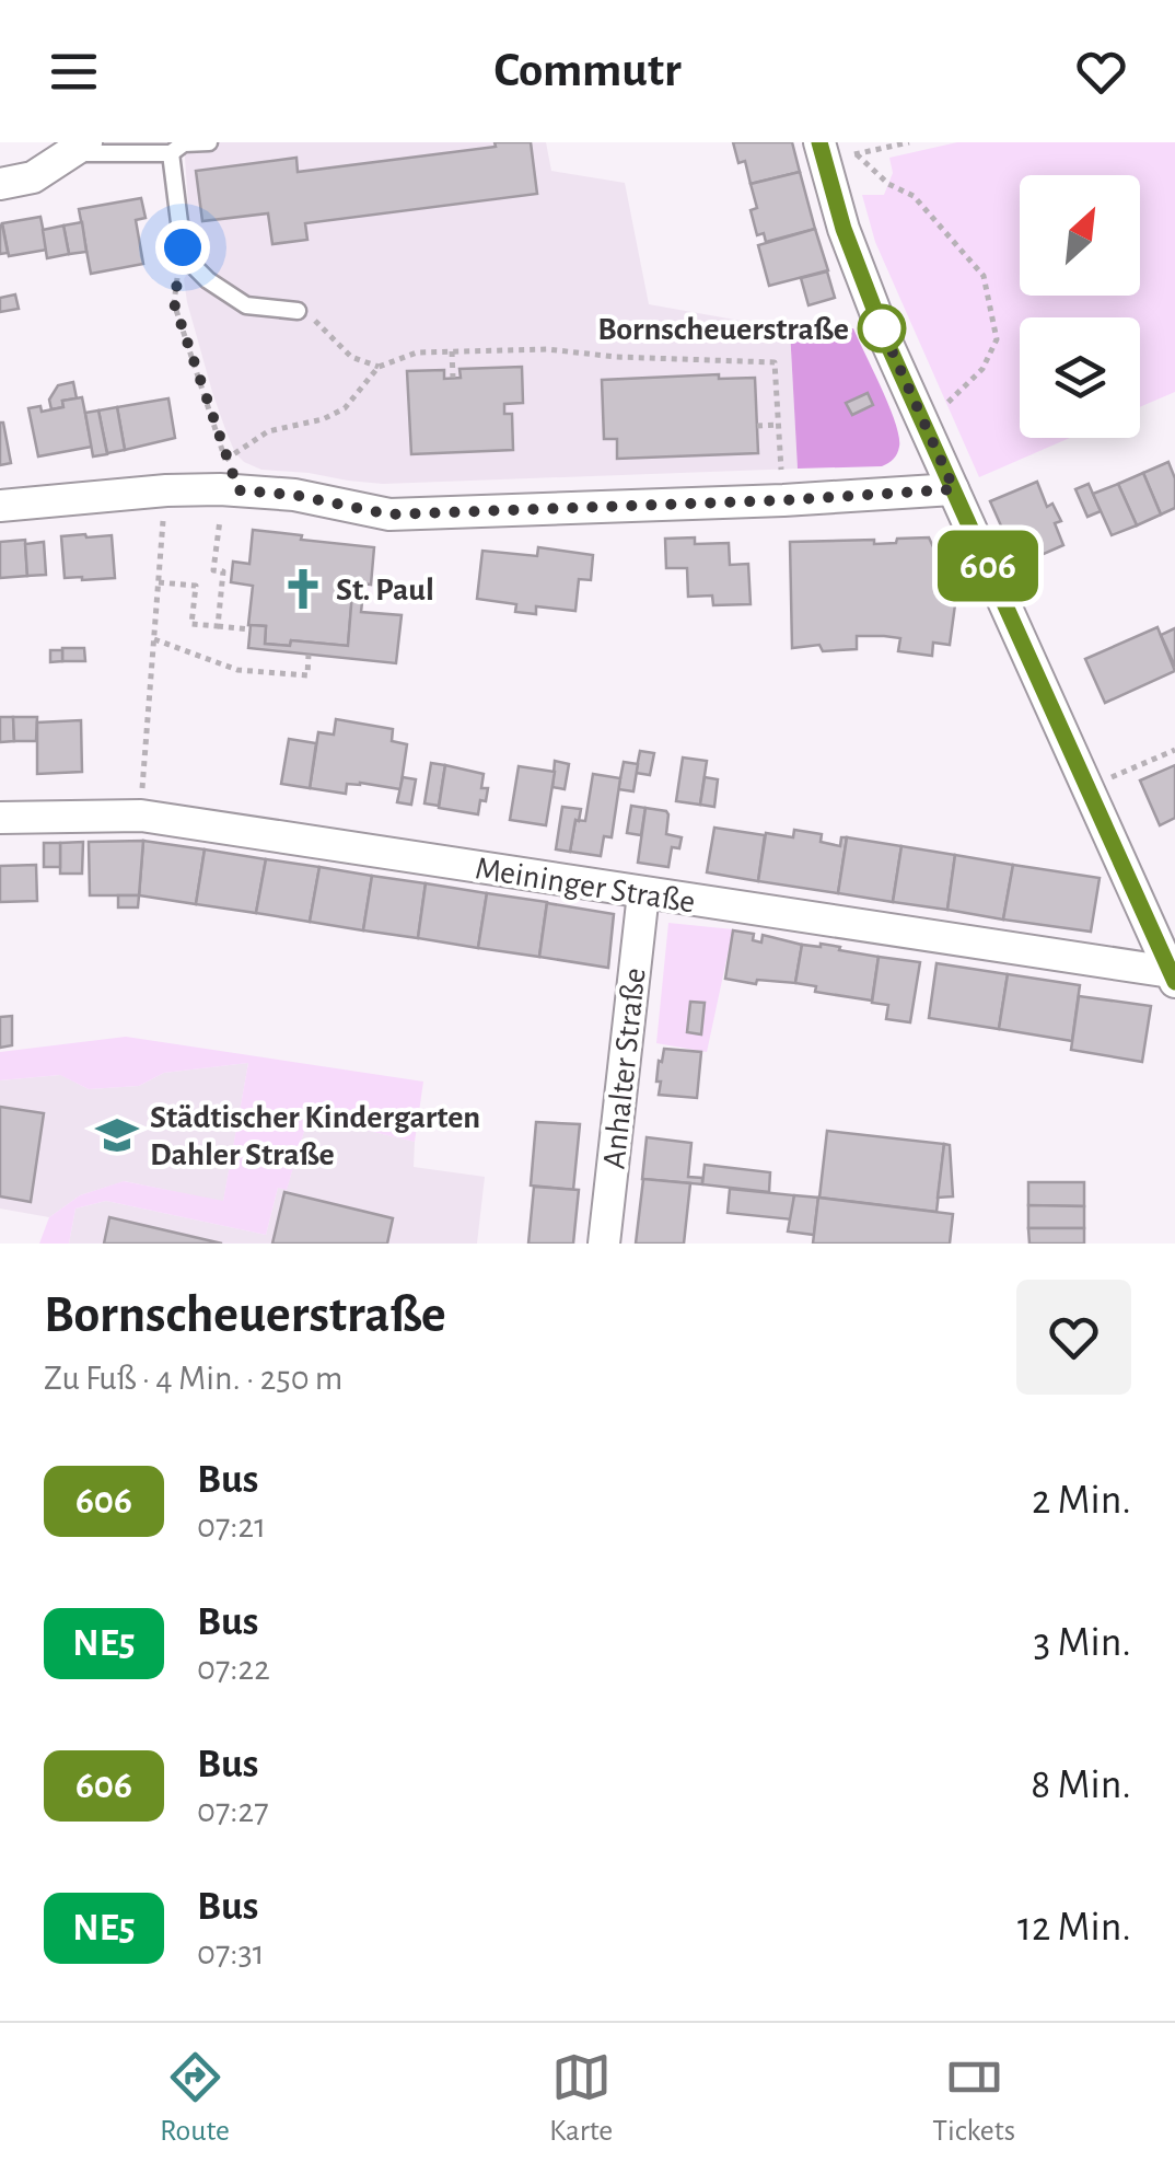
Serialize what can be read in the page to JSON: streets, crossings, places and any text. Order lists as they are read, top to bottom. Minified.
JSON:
{"streets":{"street":["Meininger Straße","Anhalter Straße"]},"crossings":[["Meininger Straße","Anhalter Straße"]],"places":{"other":["Bornscheuerstraße"],"church":["St. Paul"],"school or university":["Städtischer Kindergarten Dahler Straße"]},"lines":["bus line 606"],"north":"top right","page":{"header":"Commutr","on_map":"606","heading":["Bornscheuerstraße","Zu Fuß · 4 Min. · 250 m"],"list":[{"mark":"606","name":"Bus","note":"07:21","value":"2 Min."},{"mark":"NE5","name":"Bus","note":"07:22","value":"3 Min."},{"mark":"606","name":"Bus","note":"07:27","value":"8 Min."},{"mark":"NE5","name":"Bus","note":"07:31","value":"12 Min."}],"tabs":["Route","Karte","Tickets"]}}
